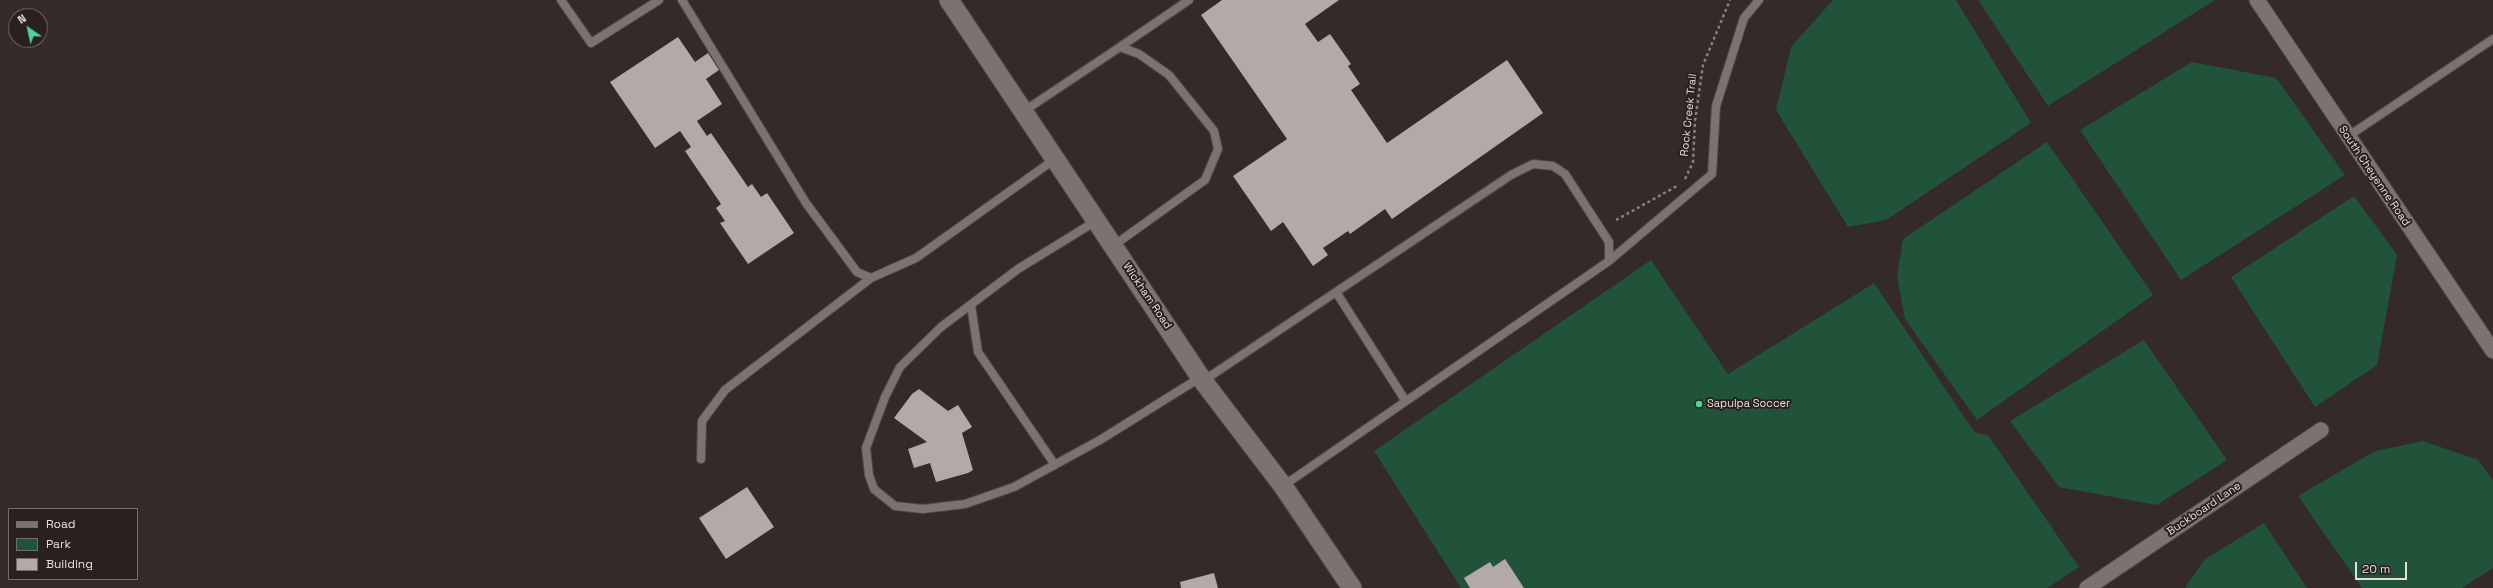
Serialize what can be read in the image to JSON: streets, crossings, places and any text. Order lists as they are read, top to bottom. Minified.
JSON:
{"streets":{"street":["South Cheyenne Road","Wickham Road","Buckboard Lane"],"path":["Rock Creek Trail"]},"places":["Sapulpa Soccer"],"legend":["Road","Park","Building"],"scale_bar":"20 m","north":"top left"}
